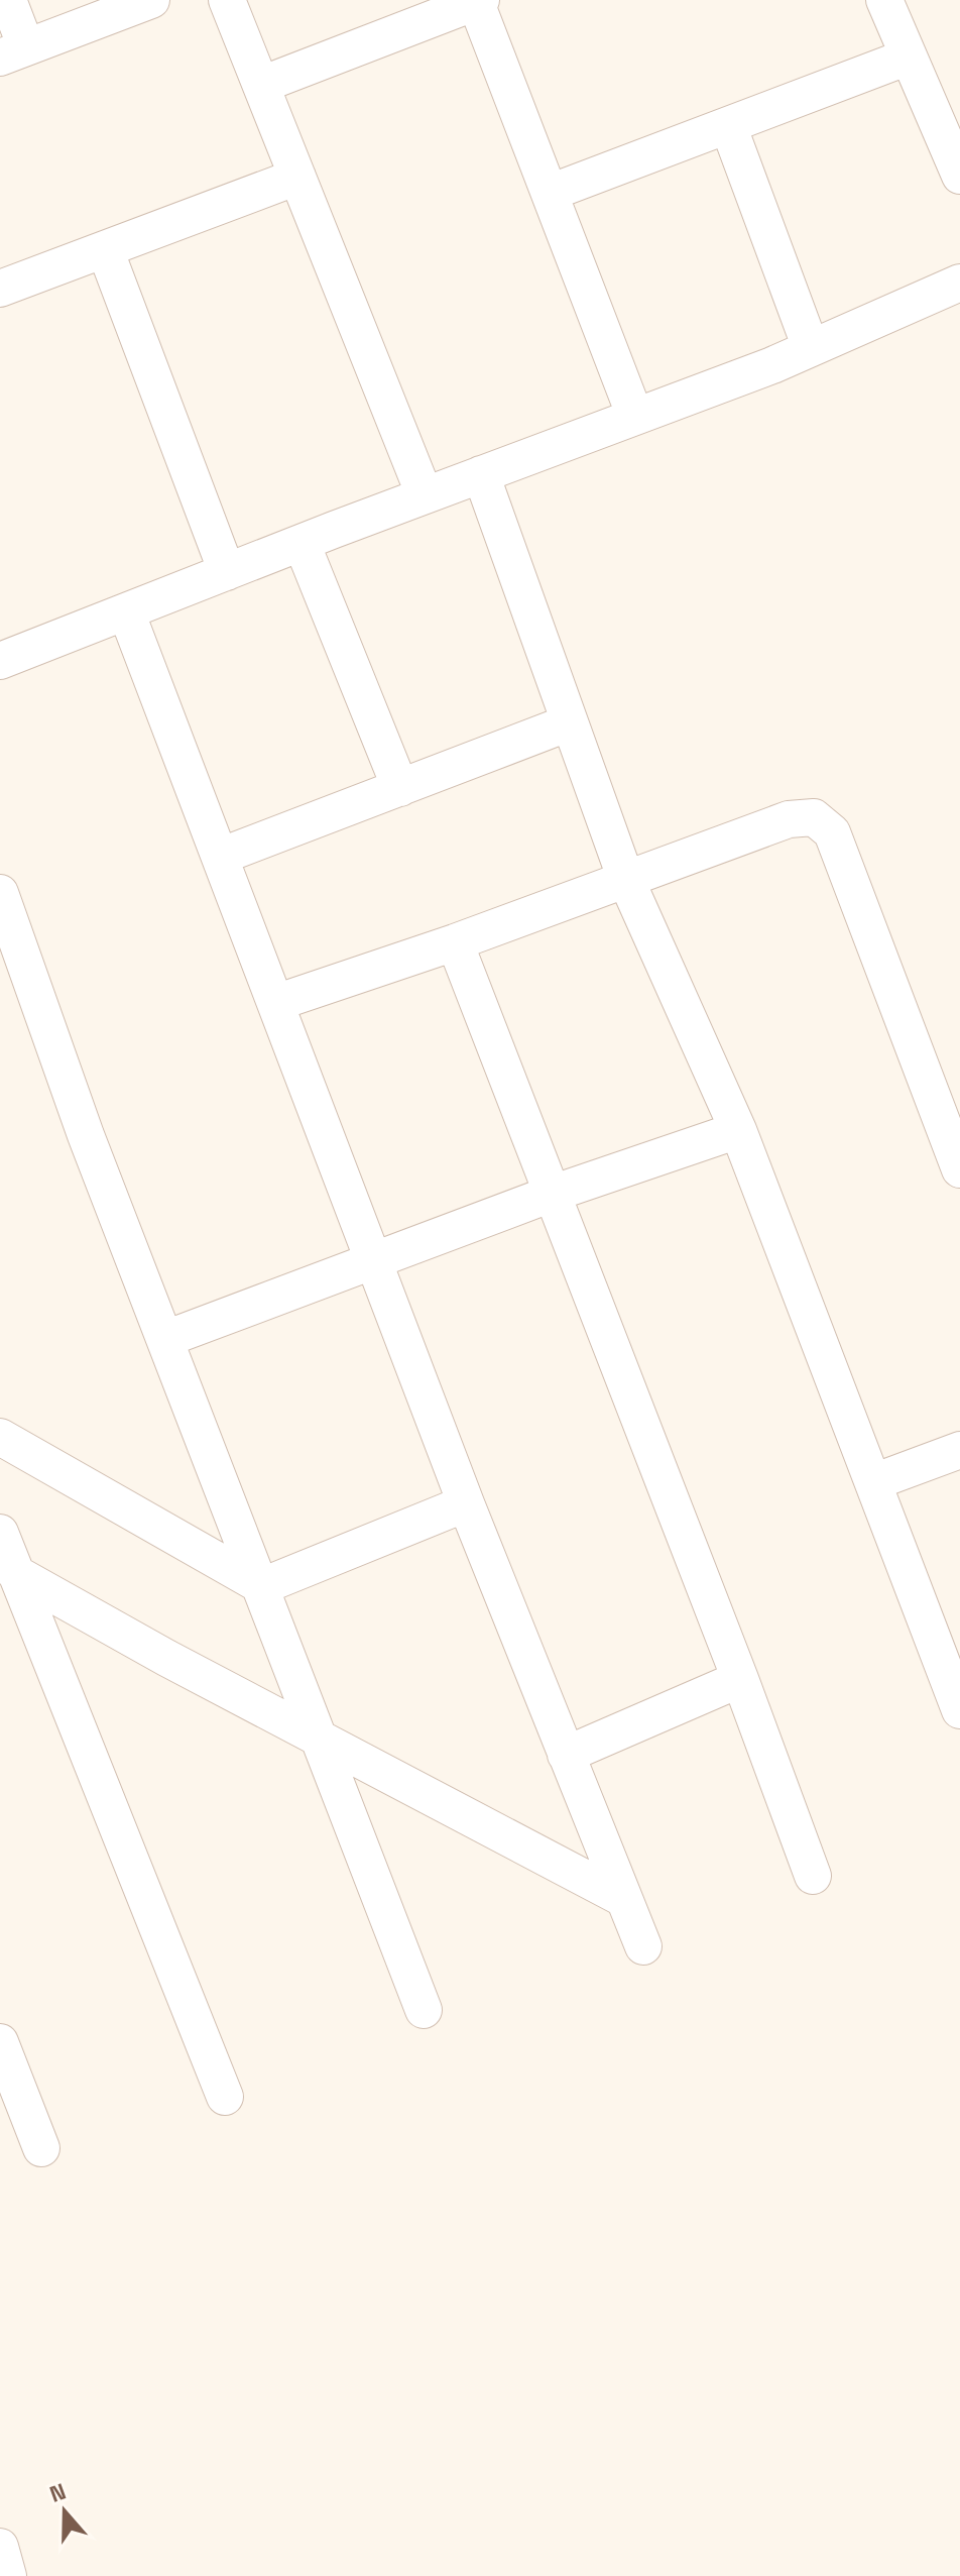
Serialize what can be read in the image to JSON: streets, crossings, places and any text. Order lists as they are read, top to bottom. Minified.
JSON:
{"north":"top"}
